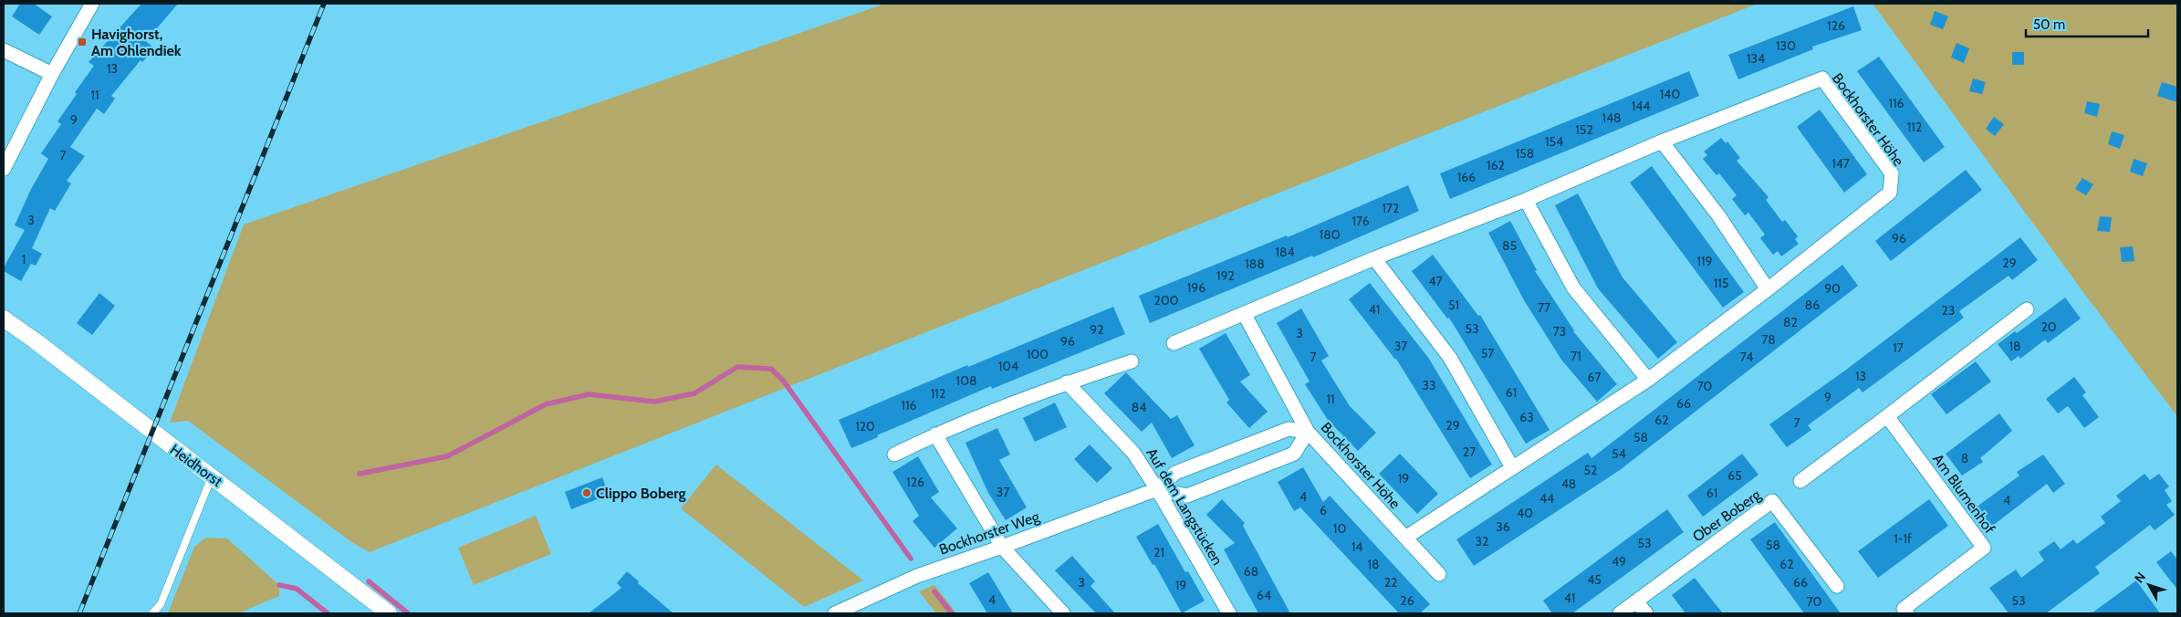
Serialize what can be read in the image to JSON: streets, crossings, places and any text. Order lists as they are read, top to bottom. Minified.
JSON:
{"streets":{"street":["Bockhorster Höhe","Heidhorst","Am Blumenhof","Auf dem Langstücken","Ober Boberg","Bockhorster Weg"]},"crossings":[["Bockhorster Höhe","Bockhorster Weg"],["Auf dem Langstücken","Bockhorster Weg"]],"places":{"transit":["Havighorst, Am Ohlendiek"],"other":["Clippo Boberg"]},"house_numbers":["126","130","134","13","140","11","116","144","148","9","112","152","154","158","7","147","162","166","172","3","176","180","96","85","184","1","119","29","188","192","47","115","196","90","200","51","86","77","41","23","82","20","53","92","73","3","78","96","37","18","17","57","100","71","7","74","104","13","67","108","33","70","61","112","9","11","66","116","84","63","62","7","29","120","58","27","54","8","52","65","19","126","48","37","61","4","44","4","6","40","36","10","1-1f","32","53","58","14","21","49","18","62","68","45","3","22","66","19","64","41","4","26","53","70"],"scale_bar":"50 m","north":"top left"}
